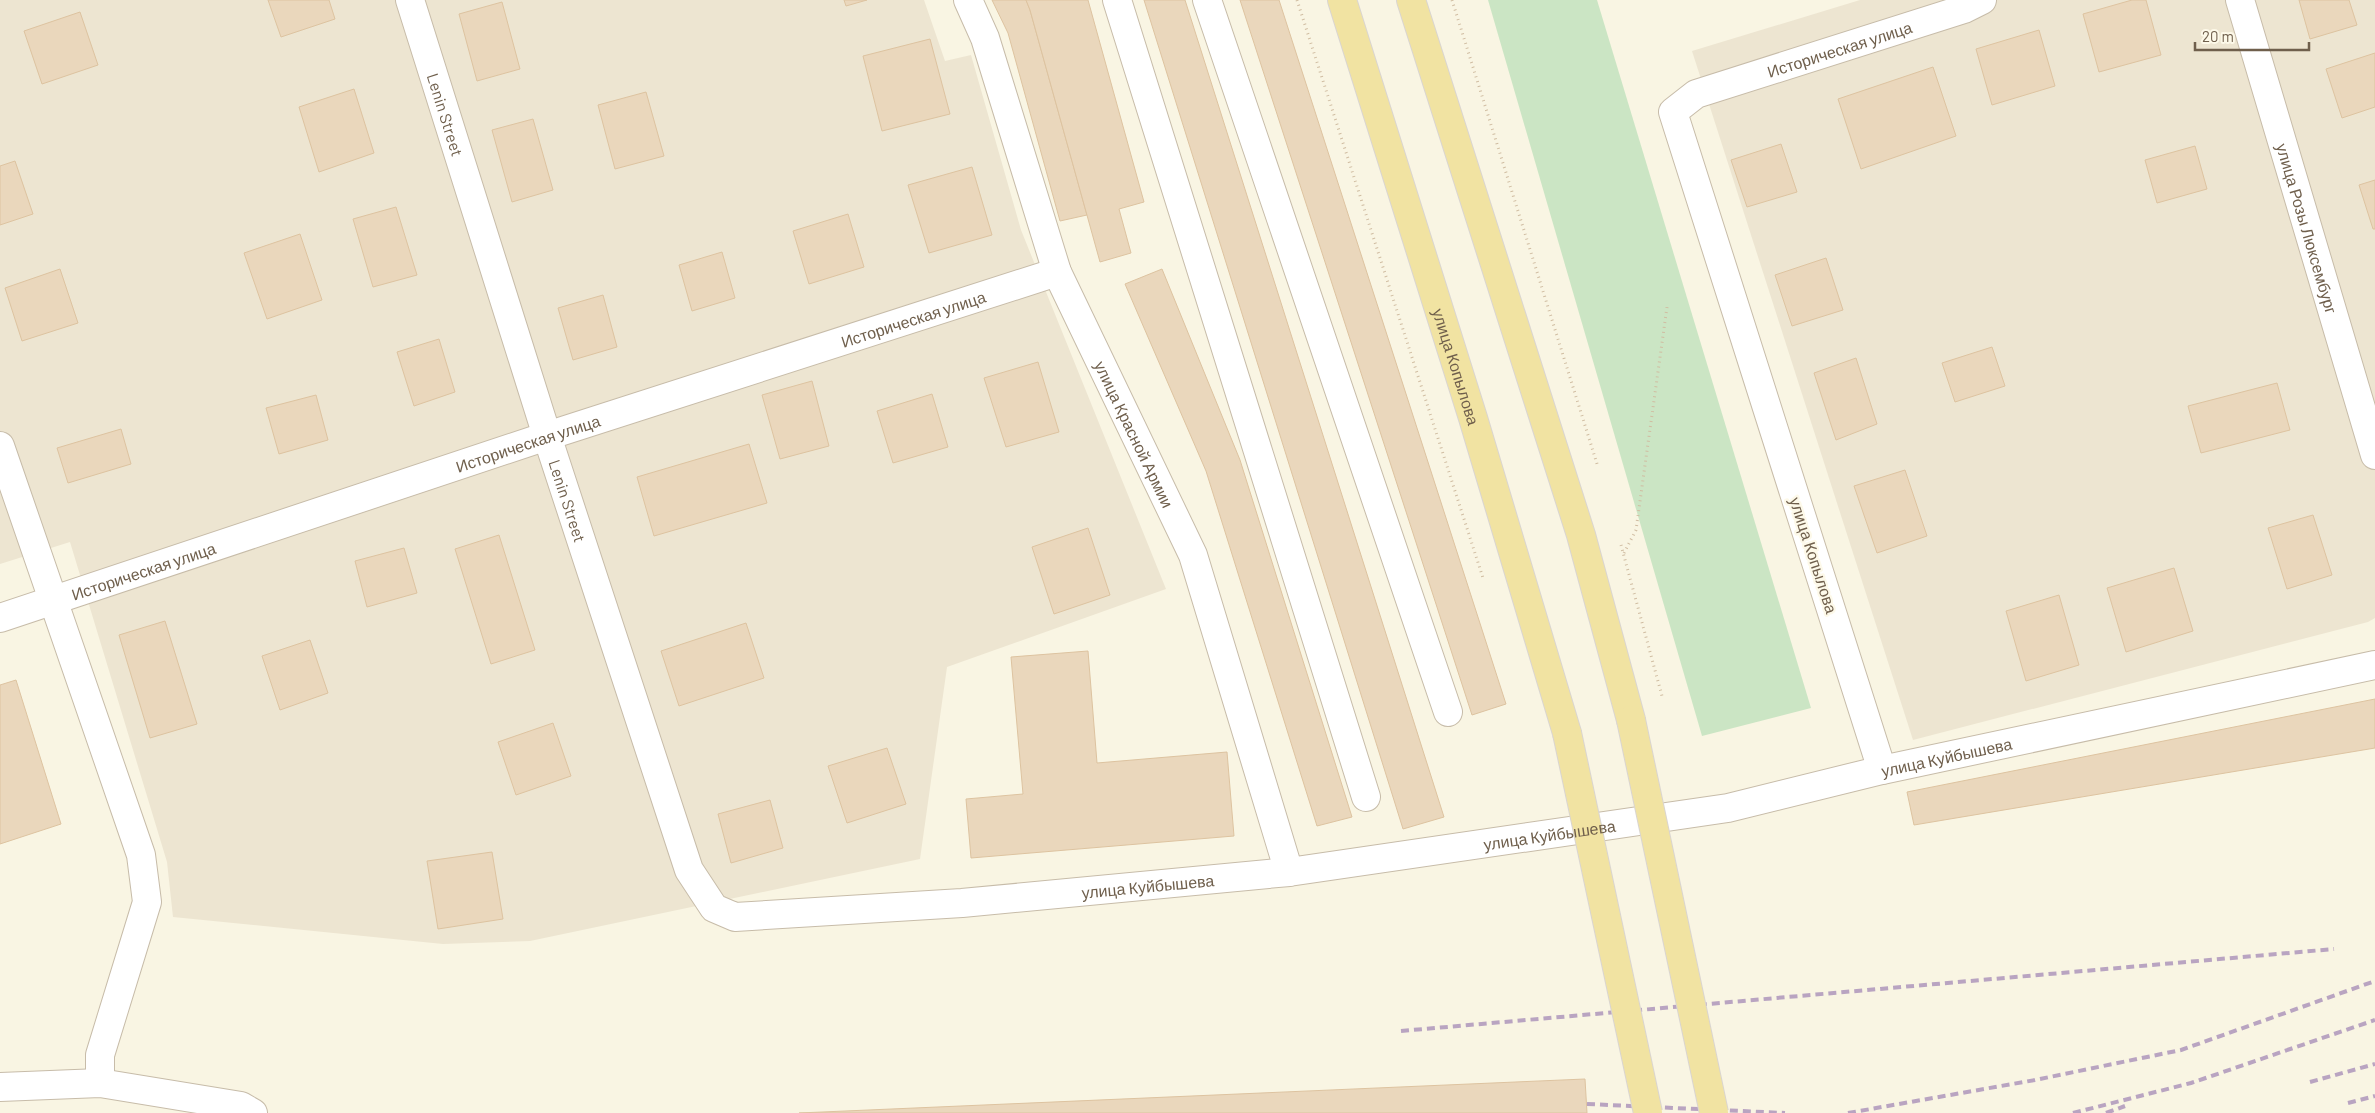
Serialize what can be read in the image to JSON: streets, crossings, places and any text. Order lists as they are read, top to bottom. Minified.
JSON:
{"streets":{"main road":["улица Копылова"],"street":["Историческая улица","Lenin Street","улица Розы Люксембург","улица Красной Армии","улица Куйбышева"]},"crossings":[["Историческая улица","Lenin Street"],["Историческая улица","улица Копылова"],["Историческая улица","улица Красной Армии"],["Lenin Street","улица Куйбышева"],["улица Копылова","улица Куйбышева"],["улица Красной Армии","улица Куйбышева"]],"scale_bar":"20 m"}
